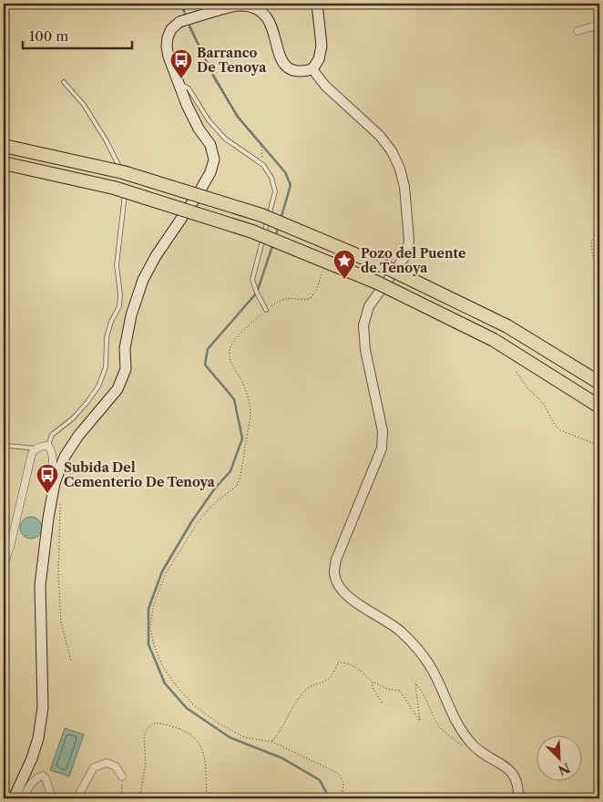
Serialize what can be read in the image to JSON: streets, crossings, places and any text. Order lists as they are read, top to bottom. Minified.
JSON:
{"places":{"bus stop":["Barranco De Tenoya","Subida Del Cementerio De Tenoya"],"place":["Pozo del Puente de Tenoya"]},"scale_bar":"100 m","north":"bottom right"}
